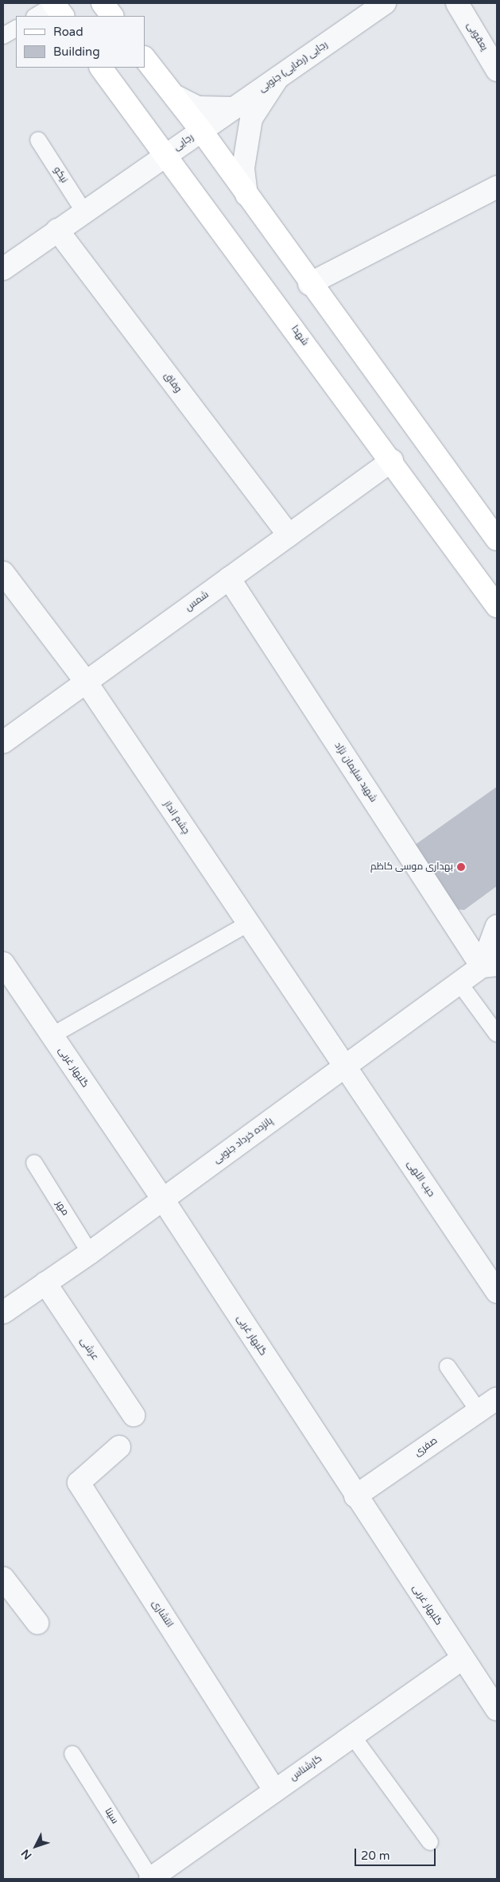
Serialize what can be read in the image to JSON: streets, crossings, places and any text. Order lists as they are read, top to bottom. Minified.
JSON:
{"streets":{"main road":["شهدا"],"street":["یعقوبی","رجایی (رضایی) جنوبی","رجایی","وفاق","شمس","شهید سلیمان نژاد","چشم انداز","گلبهار غربی","پانزده خرداد جنوبی","حیب اللهی","عرشی","صفری","انتشاری","کارشناس"],"lane":["نیکو","مهر","سینا"]},"crossings":[["رجایی (رضایی) جنوبی","رجایی"],["رجایی","شهدا"],["شهدا","شمس"],["وفاق","شمس"],["شمس","شهید سلیمان نژاد"],["شمس","چشم انداز"],["شهید سلیمان نژاد","پانزده خرداد جنوبی"],["چشم انداز","پانزده خرداد جنوبی"],["چشم انداز","حیب اللهی"],["گلبهار غربی","پانزده خرداد جنوبی"],["گلبهار غربی","صفری"],["گلبهار غربی","کارشناس"],["پانزده خرداد جنوبی","حیب اللهی"],["پانزده خرداد جنوبی","مهر"],["پانزده خرداد جنوبی","عرشی"],["انتشاری","کارشناس"],["کارشناس","سینا"]],"places":["بهداری موسی کاظم"],"legend":["Road","Building"],"scale_bar":"20 m","north":"bottom left"}
